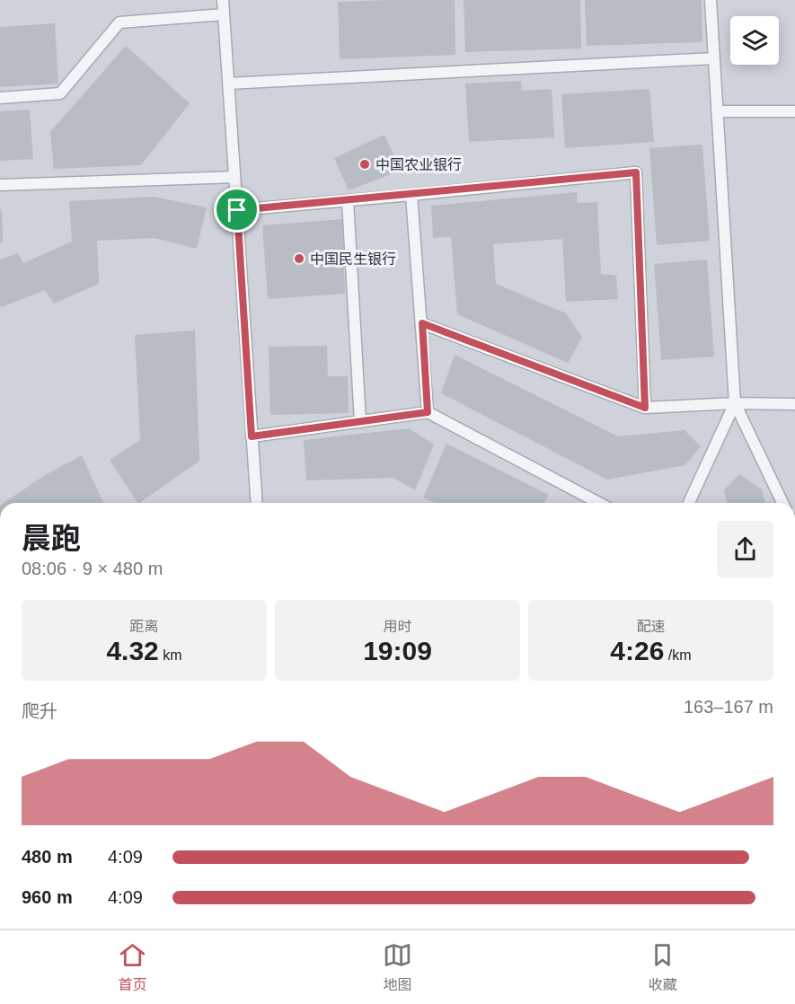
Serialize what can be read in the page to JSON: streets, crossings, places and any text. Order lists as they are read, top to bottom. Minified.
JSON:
{"places":["中国农业银行","中国民生银行"],"page":{"heading":["晨跑","08:06 · 9 × 480 m"],"stats":[["距离","4.32 km"],["用时","19:09"],["配速","4:26 /km"]],"chart":["爬升","163–167 m"],"list":[{"name":"480 m","note":"4:09"},{"name":"960 m","note":"4:09"}],"tabs":["首页","地图","收藏"]}}
